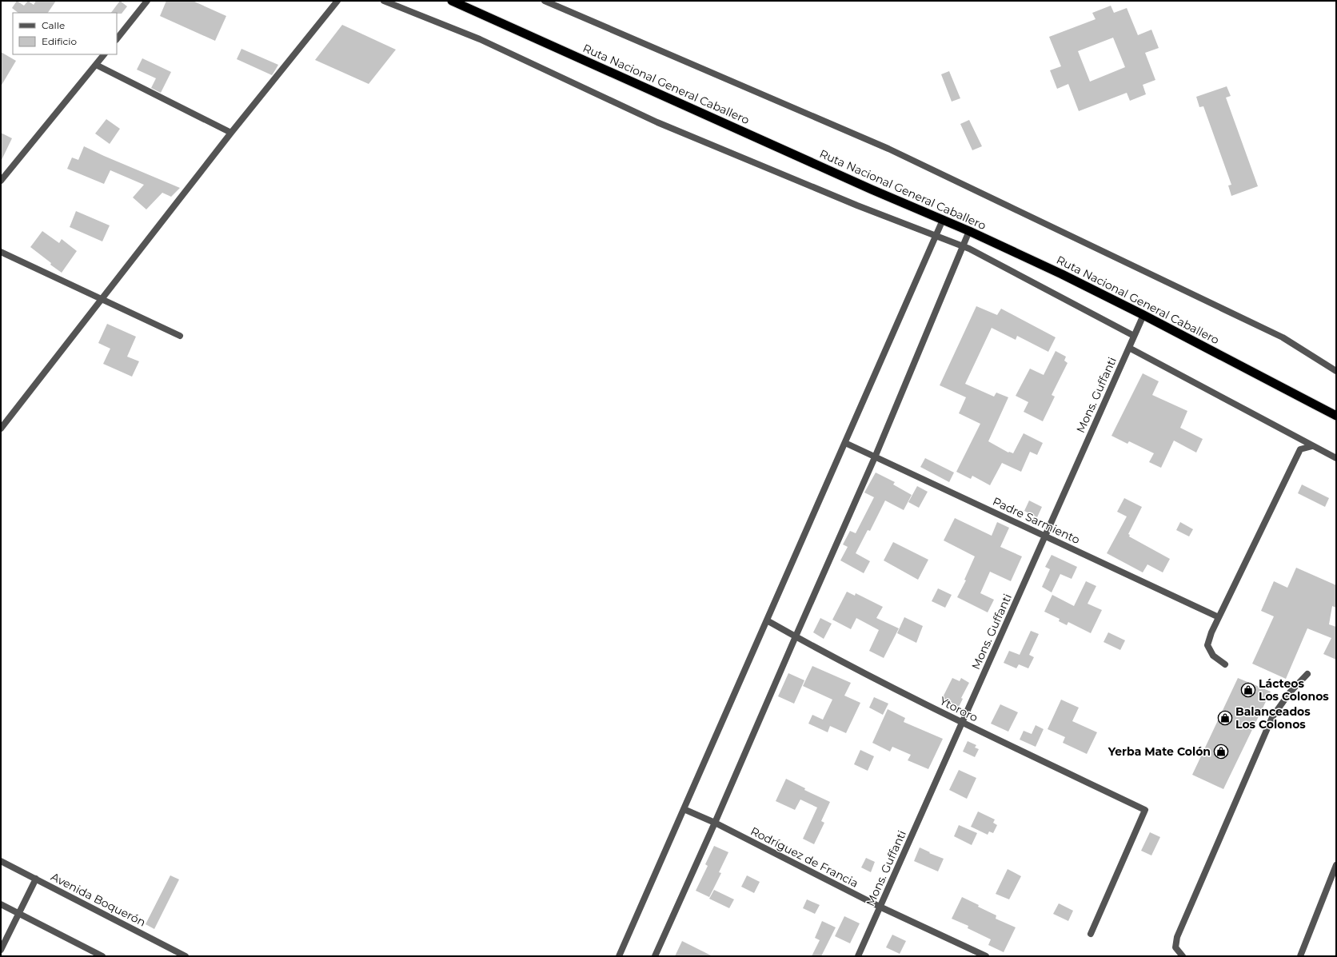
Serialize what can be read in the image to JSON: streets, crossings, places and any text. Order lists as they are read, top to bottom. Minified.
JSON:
{"streets":{"highway":["Ruta Nacional General Caballero"],"street":["Mons. Guffanti","Padre Sarmiento","Ytororo","Rodríguez de Francia","Avenida Boquerón"]},"crossings":[["Ruta Nacional General Caballero","Mons. Guffanti"],["Mons. Guffanti","Padre Sarmiento"],["Mons. Guffanti","Ytororo"],["Mons. Guffanti","Rodríguez de Francia"]],"places":{"shop":["Lácteos Los Colonos","Balanceados Los Colonos","Yerba Mate Colón"]},"legend":["Calle","Edificio"]}
